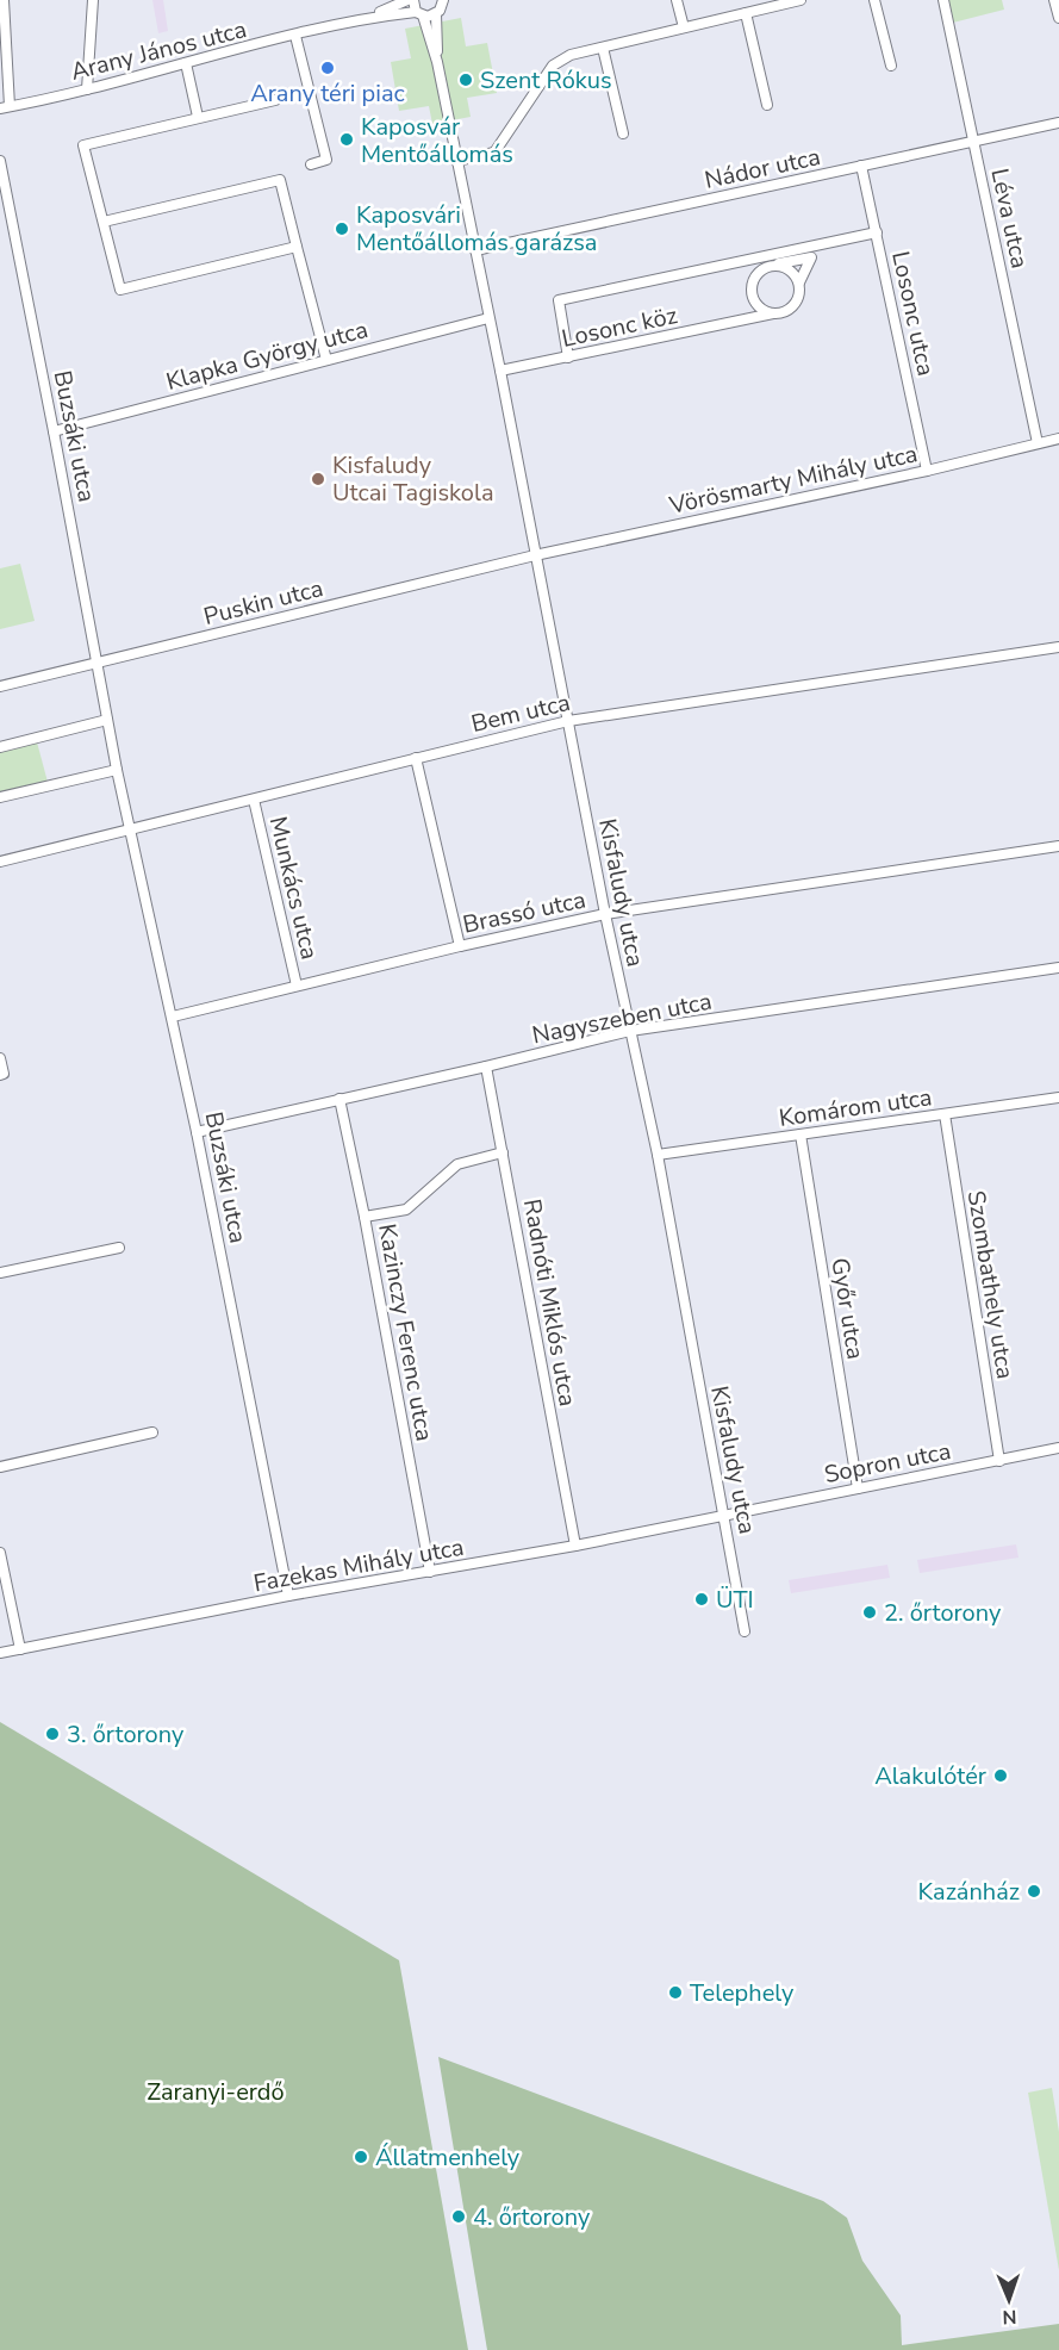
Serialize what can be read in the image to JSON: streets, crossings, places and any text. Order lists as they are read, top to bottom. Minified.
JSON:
{"streets":{"street":["Arany János utca","Nádor utca","Léva utca","Losonc utca","Losonc köz","Klapka György utca","Buzsáki utca","Vörösmarty Mihály utca","Puskin utca","Bem utca","Munkács utca","Kisfaludy utca","Brassó utca","Nagyszeben utca","Komárom utca","Szombathely utca","Radnóti Miklós utca","Győr utca","Kazinczy Ferenc utca","Sopron utca","Fazekas Mihály utca"]},"crossings":[["Nádor utca","Léva utca"],["Nádor utca","Losonc utca"],["Nádor utca","Kisfaludy utca"],["Léva utca","Vörösmarty Mihály utca"],["Losonc utca","Vörösmarty Mihály utca"],["Losonc köz","Kisfaludy utca"],["Klapka György utca","Buzsáki utca"],["Klapka György utca","Kisfaludy utca"],["Buzsáki utca","Puskin utca"],["Buzsáki utca","Bem utca"],["Buzsáki utca","Brassó utca"],["Buzsáki utca","Nagyszeben utca"],["Buzsáki utca","Fazekas Mihály utca"],["Vörösmarty Mihály utca","Puskin utca"],["Vörösmarty Mihály utca","Kisfaludy utca"],["Puskin utca","Kisfaludy utca"],["Bem utca","Munkács utca"],["Bem utca","Kisfaludy utca"],["Munkács utca","Brassó utca"],["Kisfaludy utca","Brassó utca"],["Kisfaludy utca","Nagyszeben utca"],["Kisfaludy utca","Komárom utca"],["Kisfaludy utca","Sopron utca"],["Kisfaludy utca","Fazekas Mihály utca"],["Nagyszeben utca","Radnóti Miklós utca"],["Nagyszeben utca","Kazinczy Ferenc utca"],["Komárom utca","Szombathely utca"],["Komárom utca","Győr utca"],["Szombathely utca","Sopron utca"],["Radnóti Miklós utca","Fazekas Mihály utca"],["Győr utca","Sopron utca"],["Kazinczy Ferenc utca","Fazekas Mihály utca"],["Sopron utca","Fazekas Mihály utca"]],"parks":["Zaranyi-erdő"],"places":["Arany téri piac","Szent Rókus","Kaposvár Mentőállomás","Kaposvári Mentőállomás garázsa","Kisfaludy Utcai Tagiskola","ÜTI","2. őrtorony","3. őrtorony","Alakulótér","Kazánház","Telephely","Állatmenhely","4. őrtorony"],"north":"bottom"}
